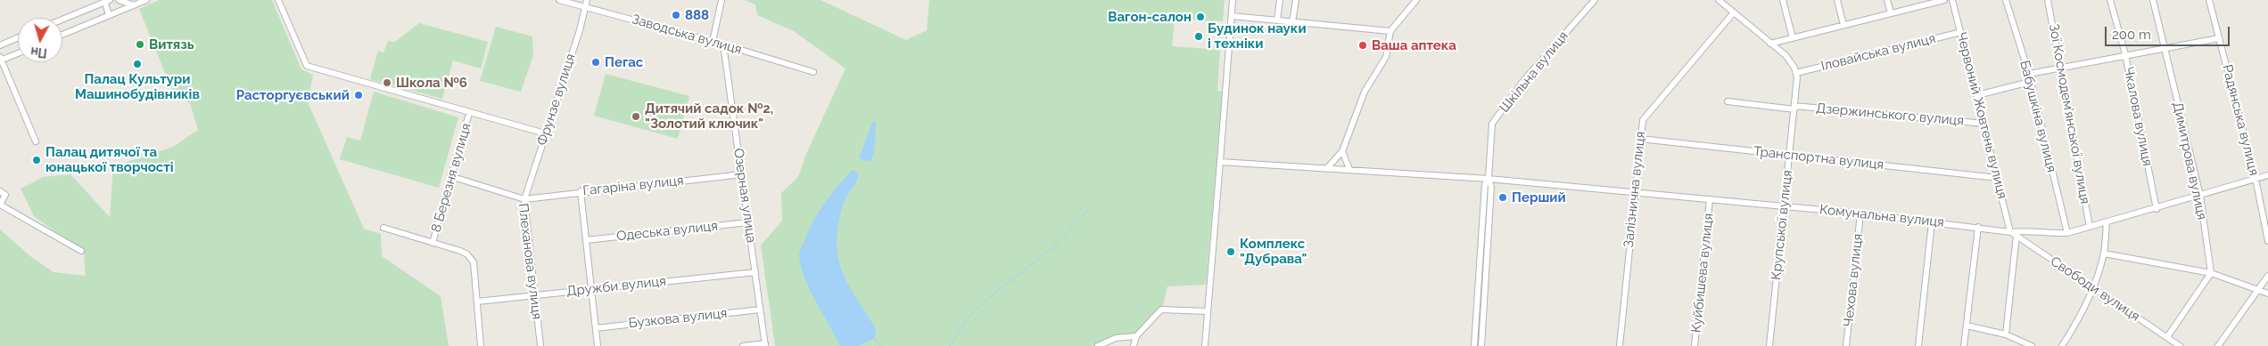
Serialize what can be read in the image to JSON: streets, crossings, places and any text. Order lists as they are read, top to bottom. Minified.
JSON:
{"streets":{"street":["Заводська вулиця","Іловайська вулиця","Шкільна вулиця","Фрунзе вулиця","Зої Космодем’янської вулиця","Дзержинського вулиця","Червоний Жовтень вулиця","Бабушкіна вулиця","Чкалова вулиця","Радянська вулиця","Транспортна вулиця","Димитрова вулиця","8 Березня вулиця","Гагаріна вулиця","Залізнична вулиця","Озерная улица","Комунальна вулиця","Крупської вулиця","Одеська вулиця","Плеханова вулиця","Куйбишева вулиця","Чехова вулиця","Дружби вулиця","Свободи вулиця","Бузкова вулиця"]},"crossings":[["Заводська вулиця","Фрунзе вулиця"],["Заводська вулиця","Озерная улица"],["Іловайська вулиця","Червоний Жовтень вулиця"],["Іловайська вулиця","Крупської вулиця"],["Шкільна вулиця","Комунальна вулиця"],["Фрунзе вулиця","Гагаріна вулиця"],["Фрунзе вулиця","Плеханова вулиця"],["Зої Космодем’янської вулиця","Комунальна вулиця"],["Дзержинського вулиця","Червоний Жовтень вулиця"],["Дзержинського вулиця","Крупської вулиця"],["Червоний Жовтень вулиця","Транспортна вулиця"],["Червоний Жовтень вулиця","Комунальна вулиця"],["Червоний Жовтень вулиця","Свободи вулиця"],["Бабушкіна вулиця","Комунальна вулиця"],["Чкалова вулиця","Комунальна вулиця"],["Радянська вулиця","Комунальна вулиця"],["Транспортна вулиця","Залізнична вулиця"],["Транспортна вулиця","Крупської вулиця"],["Димитрова вулиця","Комунальна вулиця"],["8 Березня вулиця","Плеханова вулиця"],["Гагаріна вулиця","Озерная улица"],["Гагаріна вулиця","Плеханова вулиця"],["Залізнична вулиця","Комунальна вулиця"],["Озерная улица","Одеська вулиця"],["Озерная улица","Дружби вулиця"],["Озерная улица","Бузкова вулиця"],["Комунальна вулиця","Крупської вулиця"],["Комунальна вулиця","Куйбишева вулиця"],["Комунальна вулиця","Чехова вулиця"],["Комунальна вулиця","Свободи вулиця"],["Плеханова вулиця","Дружби вулиця"]],"places":["888","Вагон-салон","Будинок науки і техніки","Витязь","Ваша аптека","Пегас","Палац Культури Машинобудівників","Школа №6","Расторгуєвський","Дитячий садок №2, \"Золотий ключик\"","Палац дитячої та юнацької творчості","Перший","Комплекс \"Дубрава\""],"scale_bar":"200 m","north":"bottom"}
